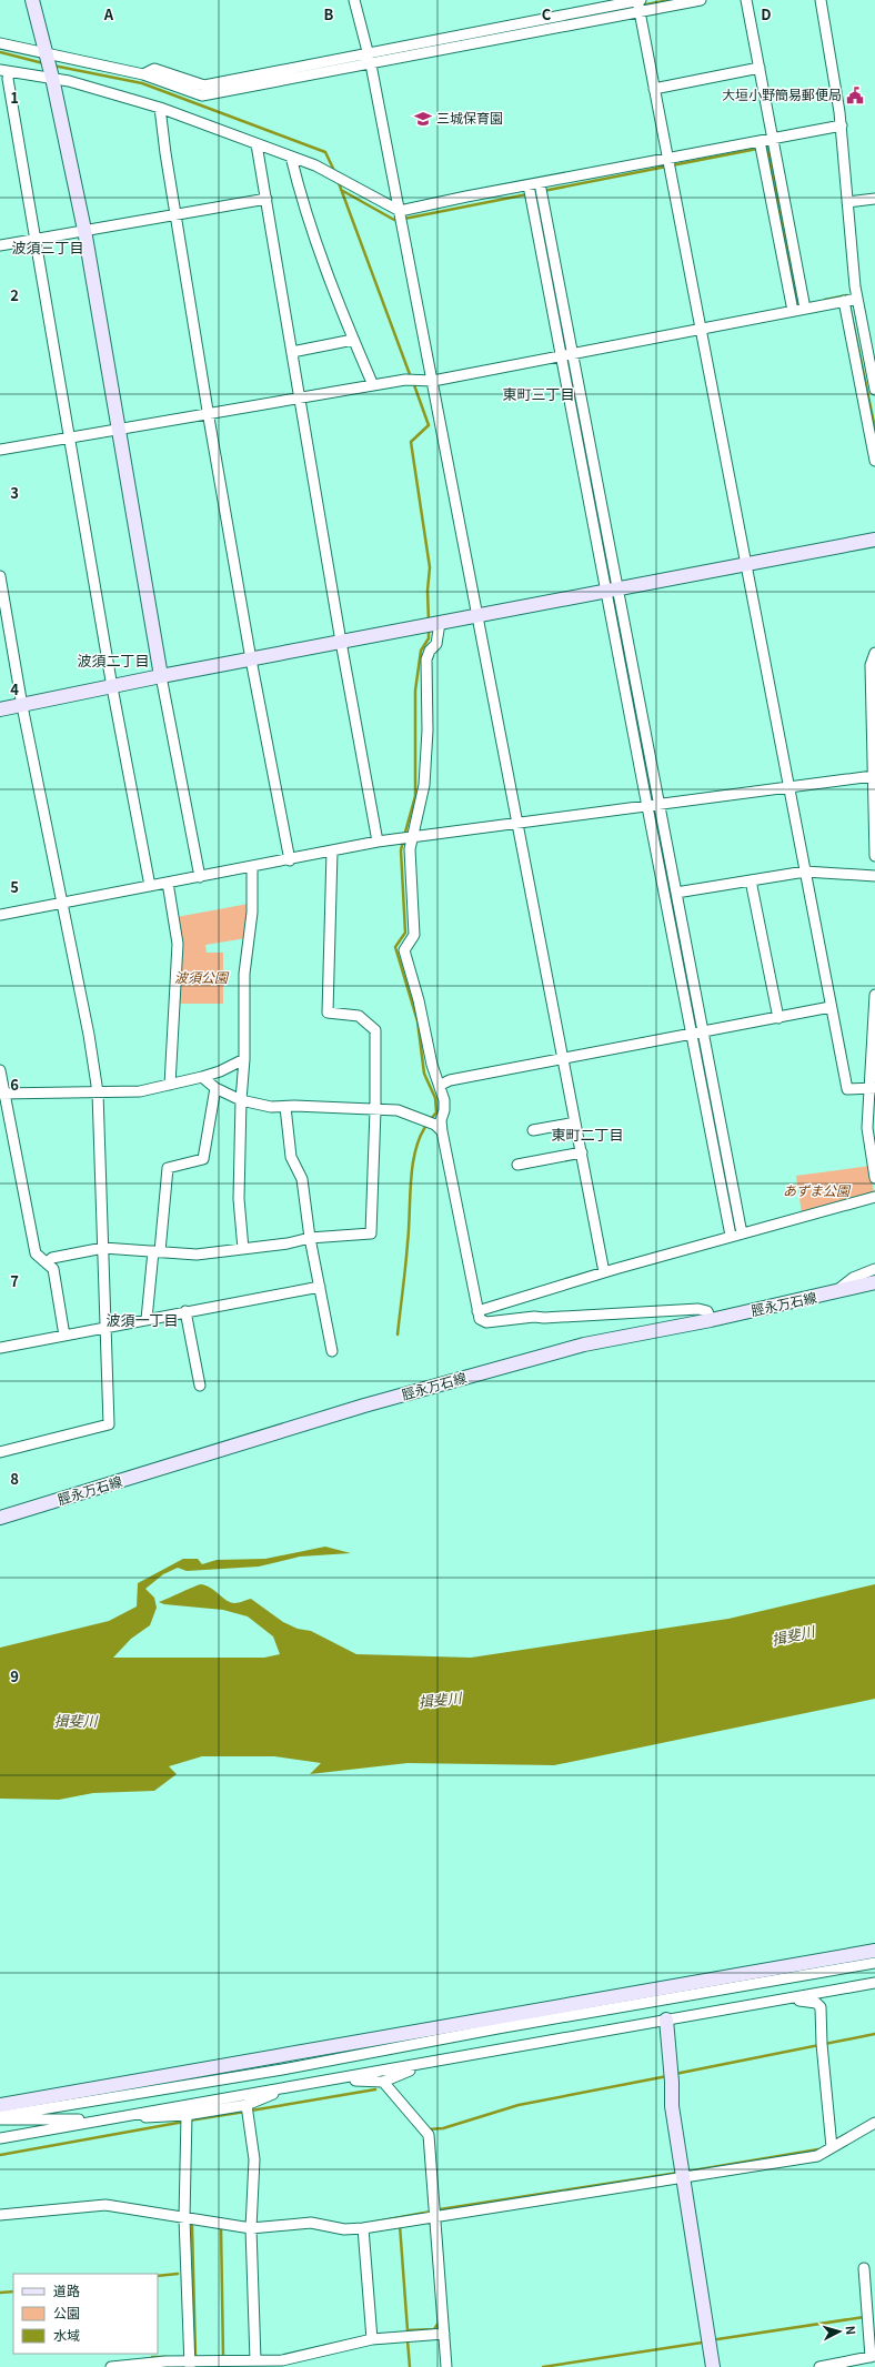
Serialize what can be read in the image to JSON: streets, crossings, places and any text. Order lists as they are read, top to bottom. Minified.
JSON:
{"streets":{"street":["脛永万石線"]},"districts":["波須三丁目","東町三丁目","波須二丁目","東町二丁目","波須一丁目"],"water":["揖斐川"],"parks":["波須公園","あずま公園"],"places":{"public building":["大垣小野簡易郵便局"],"school or university":["三城保育園"]},"legend":["道路","公園","水域"],"north":"right","grid":{"columns":["A","B","C","D"],"rows":["1","2","3","4","5","6","7","8","9"]}}
